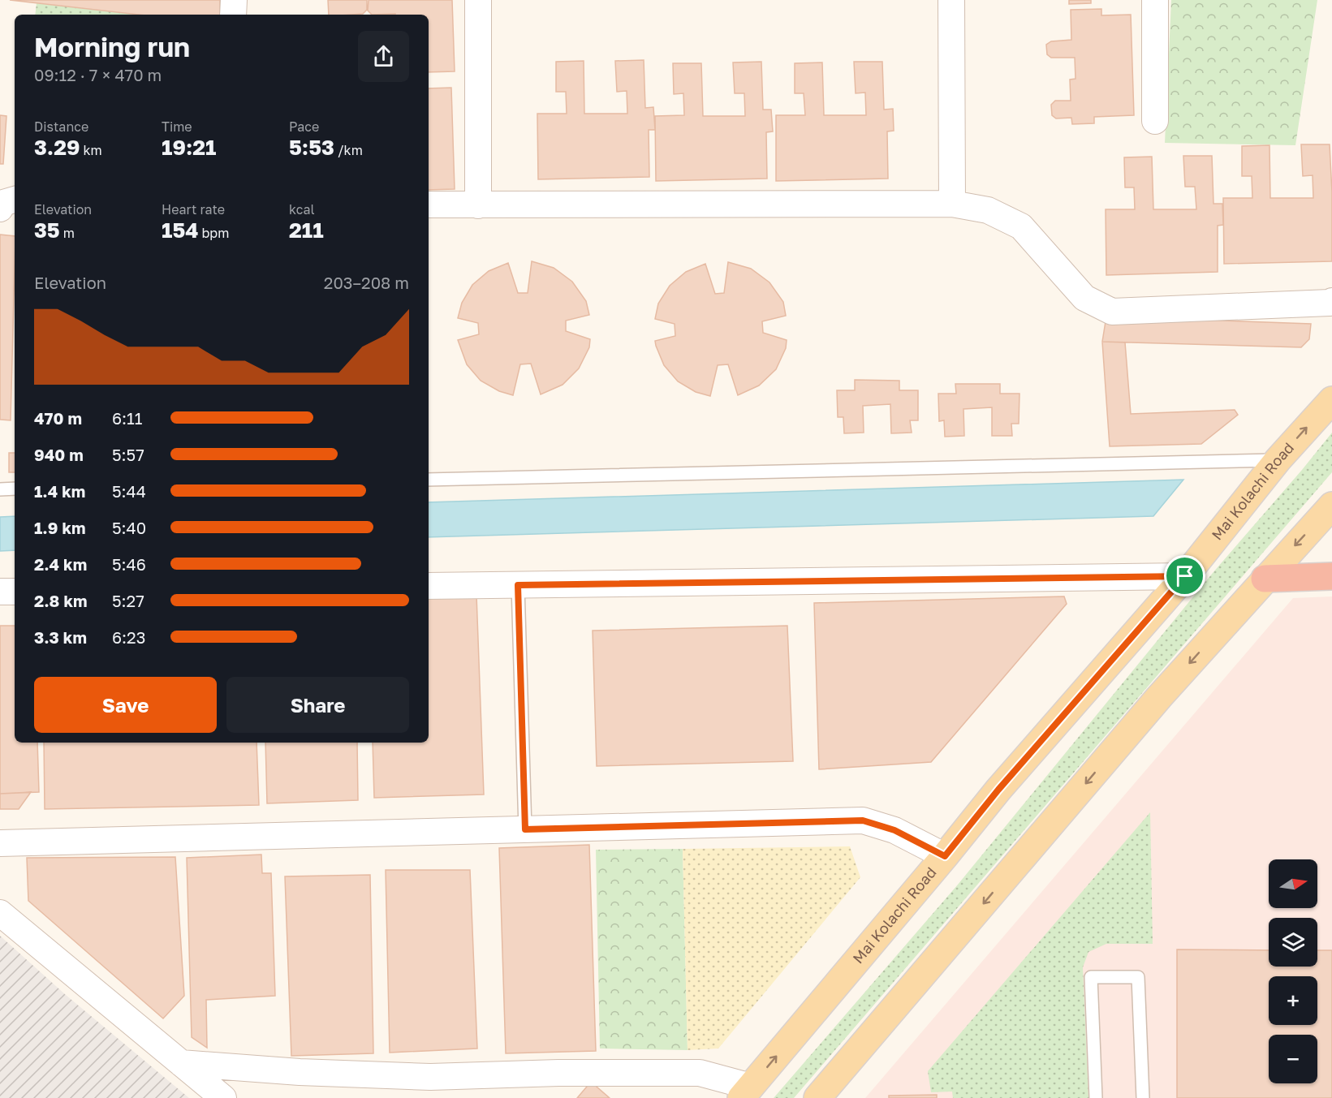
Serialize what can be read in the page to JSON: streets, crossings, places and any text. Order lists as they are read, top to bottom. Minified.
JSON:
{"streets":{"main road":["Mai Kolachi Road"]},"north":"right","page":{"heading":["Morning run","09:12 · 7 × 470 m"],"stats":[["Distance","3.29 km"],["Time","19:21"],["Pace","5:53 /km"],["Elevation","35 m"],["Heart rate","154 bpm"],["kcal","211"]],"chart":["Elevation","203–208 m"],"list":[{"name":"470 m","note":"6:11"},{"name":"940 m","note":"5:57"},{"name":"1.4 km","note":"5:44"},{"name":"1.9 km","note":"5:40"},{"name":"2.4 km","note":"5:46"},{"name":"2.8 km","note":"5:27"},{"name":"3.3 km","note":"6:23"}],"buttons":["Save","Share"],"map_buttons":["+","−"]}}
